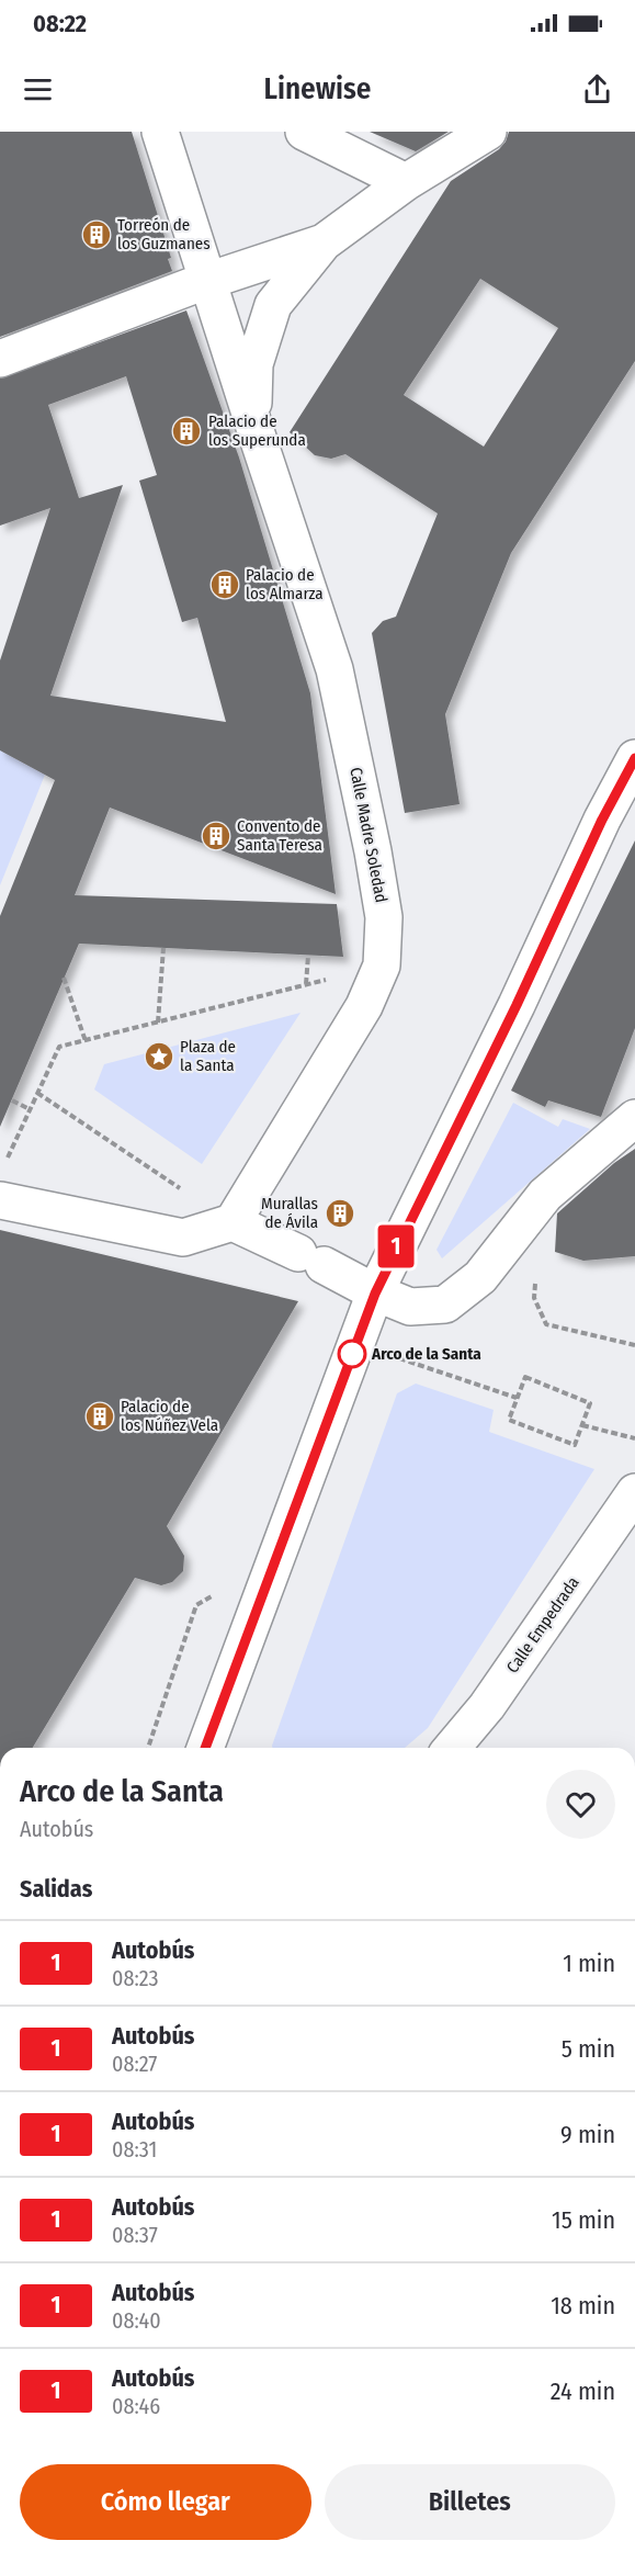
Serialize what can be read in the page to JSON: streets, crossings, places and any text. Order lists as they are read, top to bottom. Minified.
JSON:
{"streets":{"street":["Calle Madre Soledad","Calle Empedrada"]},"places":{"building":["Torreón de los Guzmanes","Palacio de los Superunda","Palacio de los Almarza","Convento de Santa Teresa","Murallas de Ávila","Palacio de los Núñez Vela"],"place":["Plaza de la Santa"],"other":["Arco de la Santa"]},"lines":["bus line 1"],"page":{"status":"08:22","header":"Linewise","on_map":"1","heading":[["Arco de la Santa","Autobús"],"Salidas"],"list":[{"mark":"1","name":"Autobús","note":"08:23","value":"1 min"},{"mark":"1","name":"Autobús","note":"08:27","value":"5 min"},{"mark":"1","name":"Autobús","note":"08:31","value":"9 min"},{"mark":"1","name":"Autobús","note":"08:37","value":"15 min"},{"mark":"1","name":"Autobús","note":"08:40","value":"18 min"},{"mark":"1","name":"Autobús","note":"08:46","value":"24 min"}],"buttons":["Cómo llegar","Billetes"]}}
